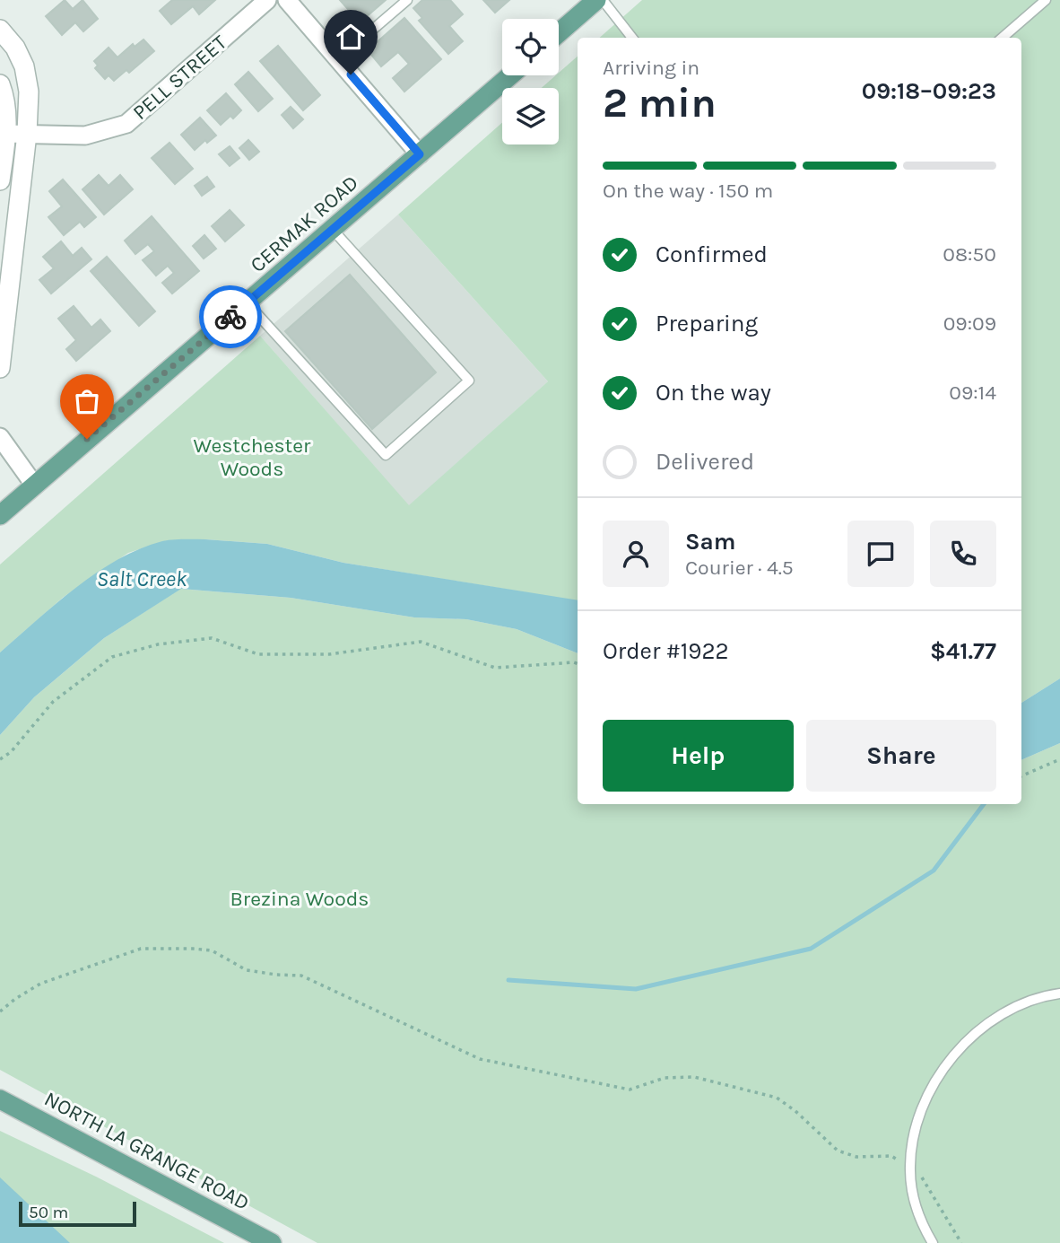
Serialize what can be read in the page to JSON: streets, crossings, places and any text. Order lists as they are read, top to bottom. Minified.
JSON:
{"streets":{"main road":["CERMAK ROAD","NORTH LA GRANGE ROAD"],"street":["PELL STREET"]},"water":["Salt Creek"],"parks":["Westchester Woods","Brezina Woods"],"scale_bar":"50 m","page":{"heading":["2 min","Arriving in","09:18–09:23"],"panel":["Sam","Courier · 4.5","Order #1922","$41.77"],"bar":"On the way · 150 m","list":[["Confirmed","08:50"],["Preparing","09:09"],["On the way","09:14"],"Delivered"],"buttons":["Help","Share"],"scale":"50 m"}}
